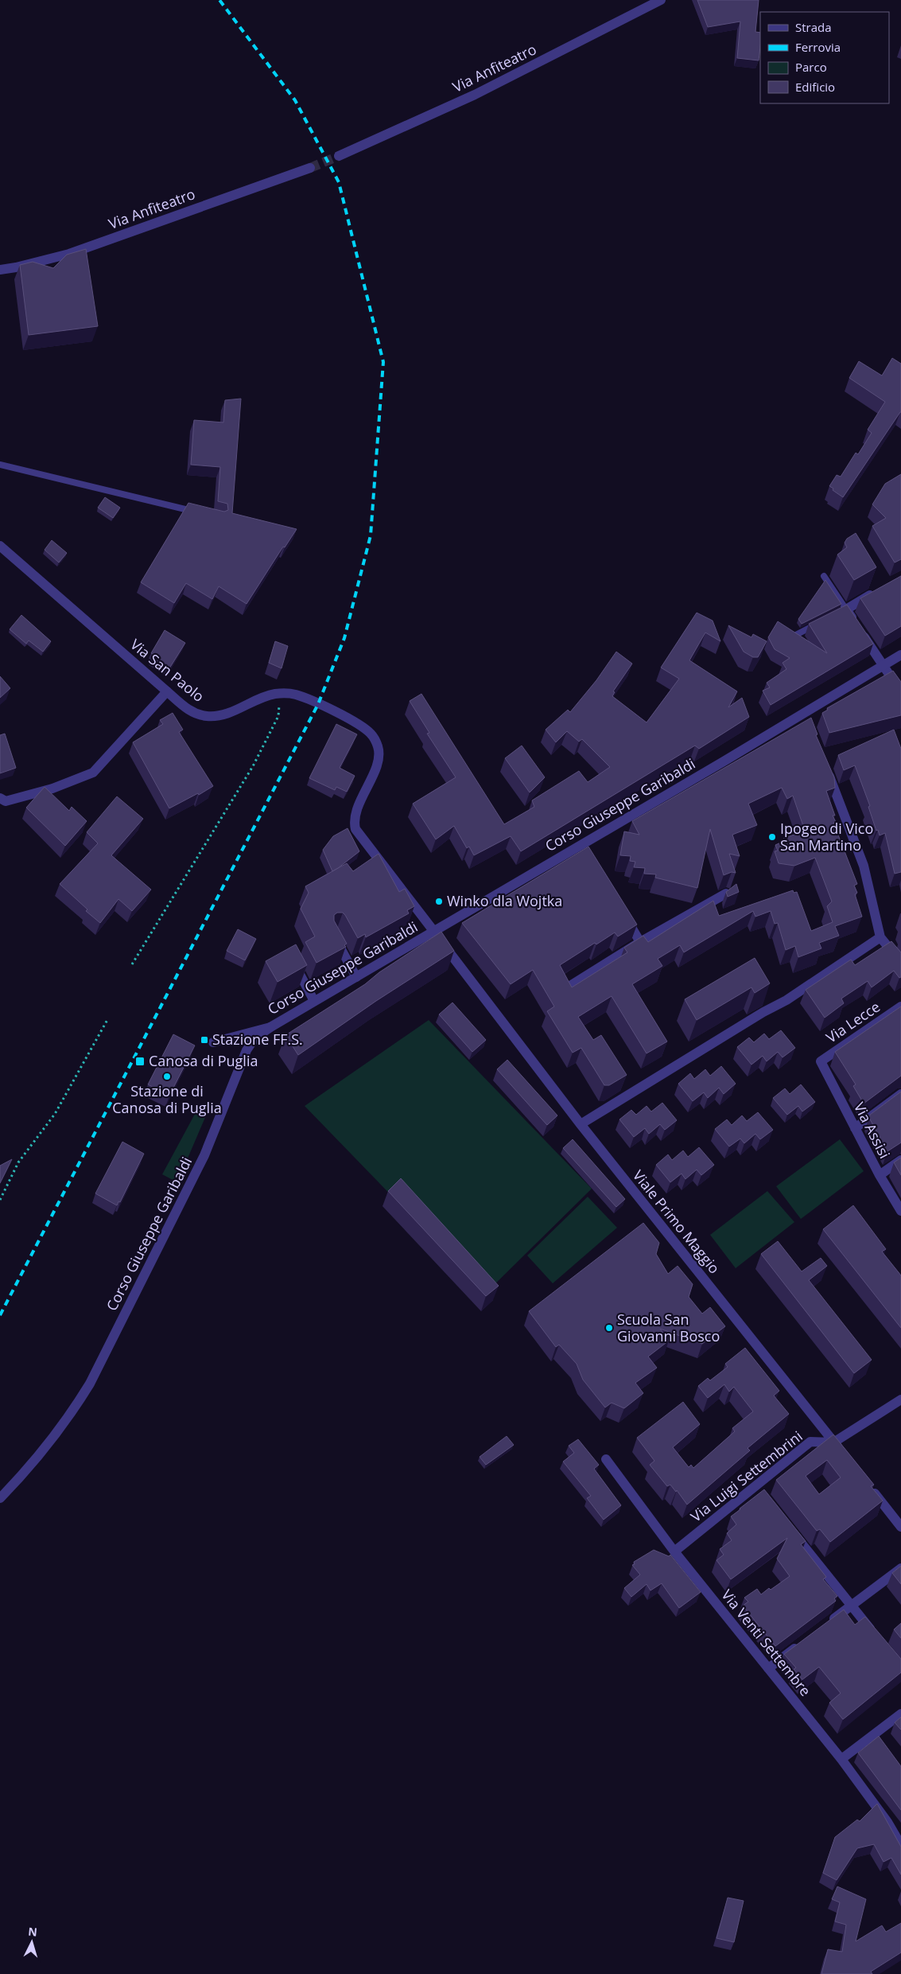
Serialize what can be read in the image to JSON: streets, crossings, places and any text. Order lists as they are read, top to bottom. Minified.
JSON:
{"streets":{"street":["Via Anfiteatro","Via San Paolo","Corso Giuseppe Garibaldi","Via Lecce","Via Assisi","Viale Primo Maggio","Via Luigi Settembrini","Via Venti Settembre"]},"crossings":[["Via San Paolo","Corso Giuseppe Garibaldi"],["Via San Paolo","Viale Primo Maggio"],["Corso Giuseppe Garibaldi","Viale Primo Maggio"],["Via Lecce","Via Assisi"],["Viale Primo Maggio","Via Luigi Settembrini"],["Via Luigi Settembrini","Via Venti Settembre"]],"places":{"other":["Ipogeo di Vico San Martino","Winko dla Wojtka","Stazione di Canosa di Puglia","Scuola San Giovanni Bosco"],"transit":["Stazione FF.S.","Canosa di Puglia"]},"legend":["Strada","Ferrovia","Parco","Edificio"],"north":"top"}
